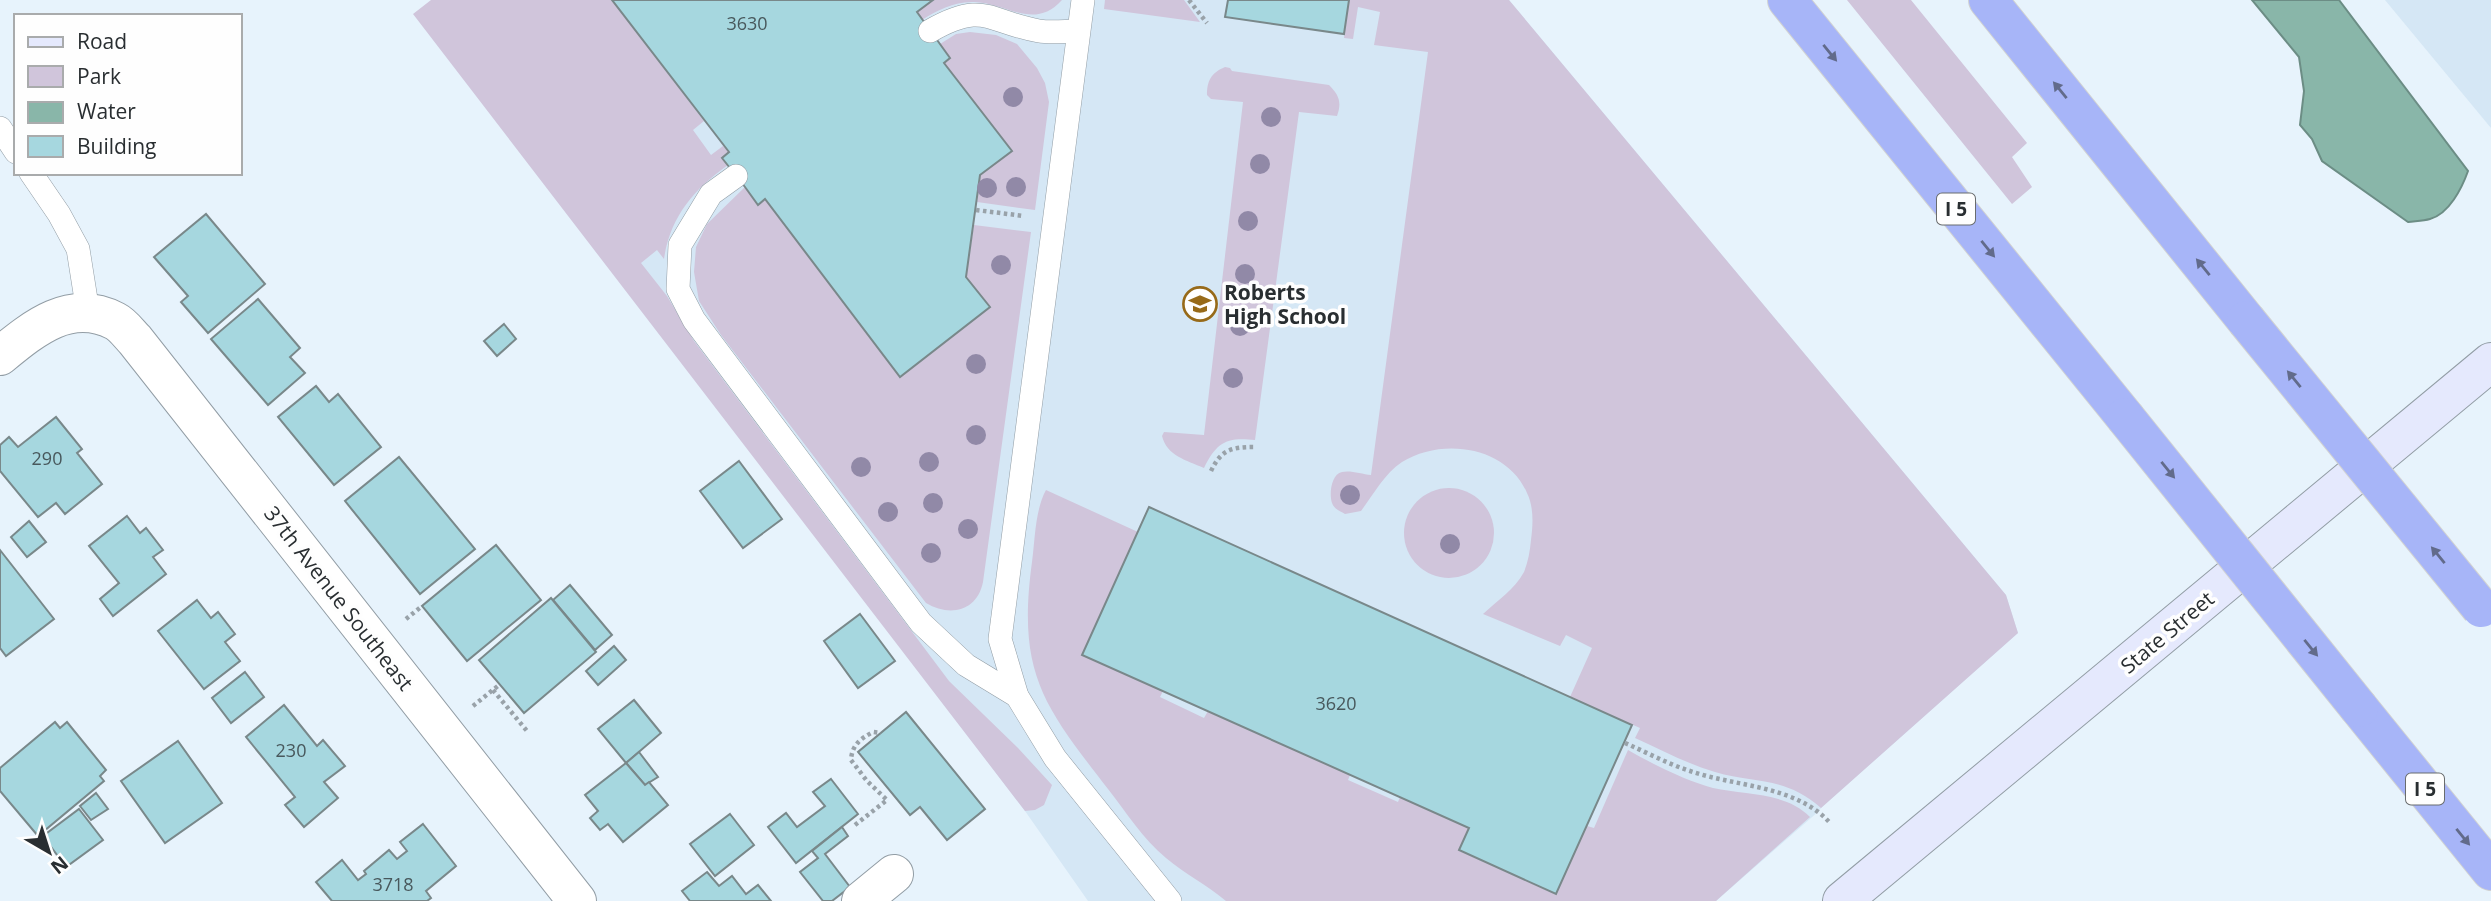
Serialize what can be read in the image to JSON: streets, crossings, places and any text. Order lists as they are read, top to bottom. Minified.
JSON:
{"streets":{"highway":["I 5"],"main road":["State Street"],"street":["37th Avenue Southeast"]},"places":{"school or university":["Roberts High School"]},"house_numbers":["3630","290","3620","230","3718"],"legend":["Road","Park","Water","Building"],"north":"bottom right"}
